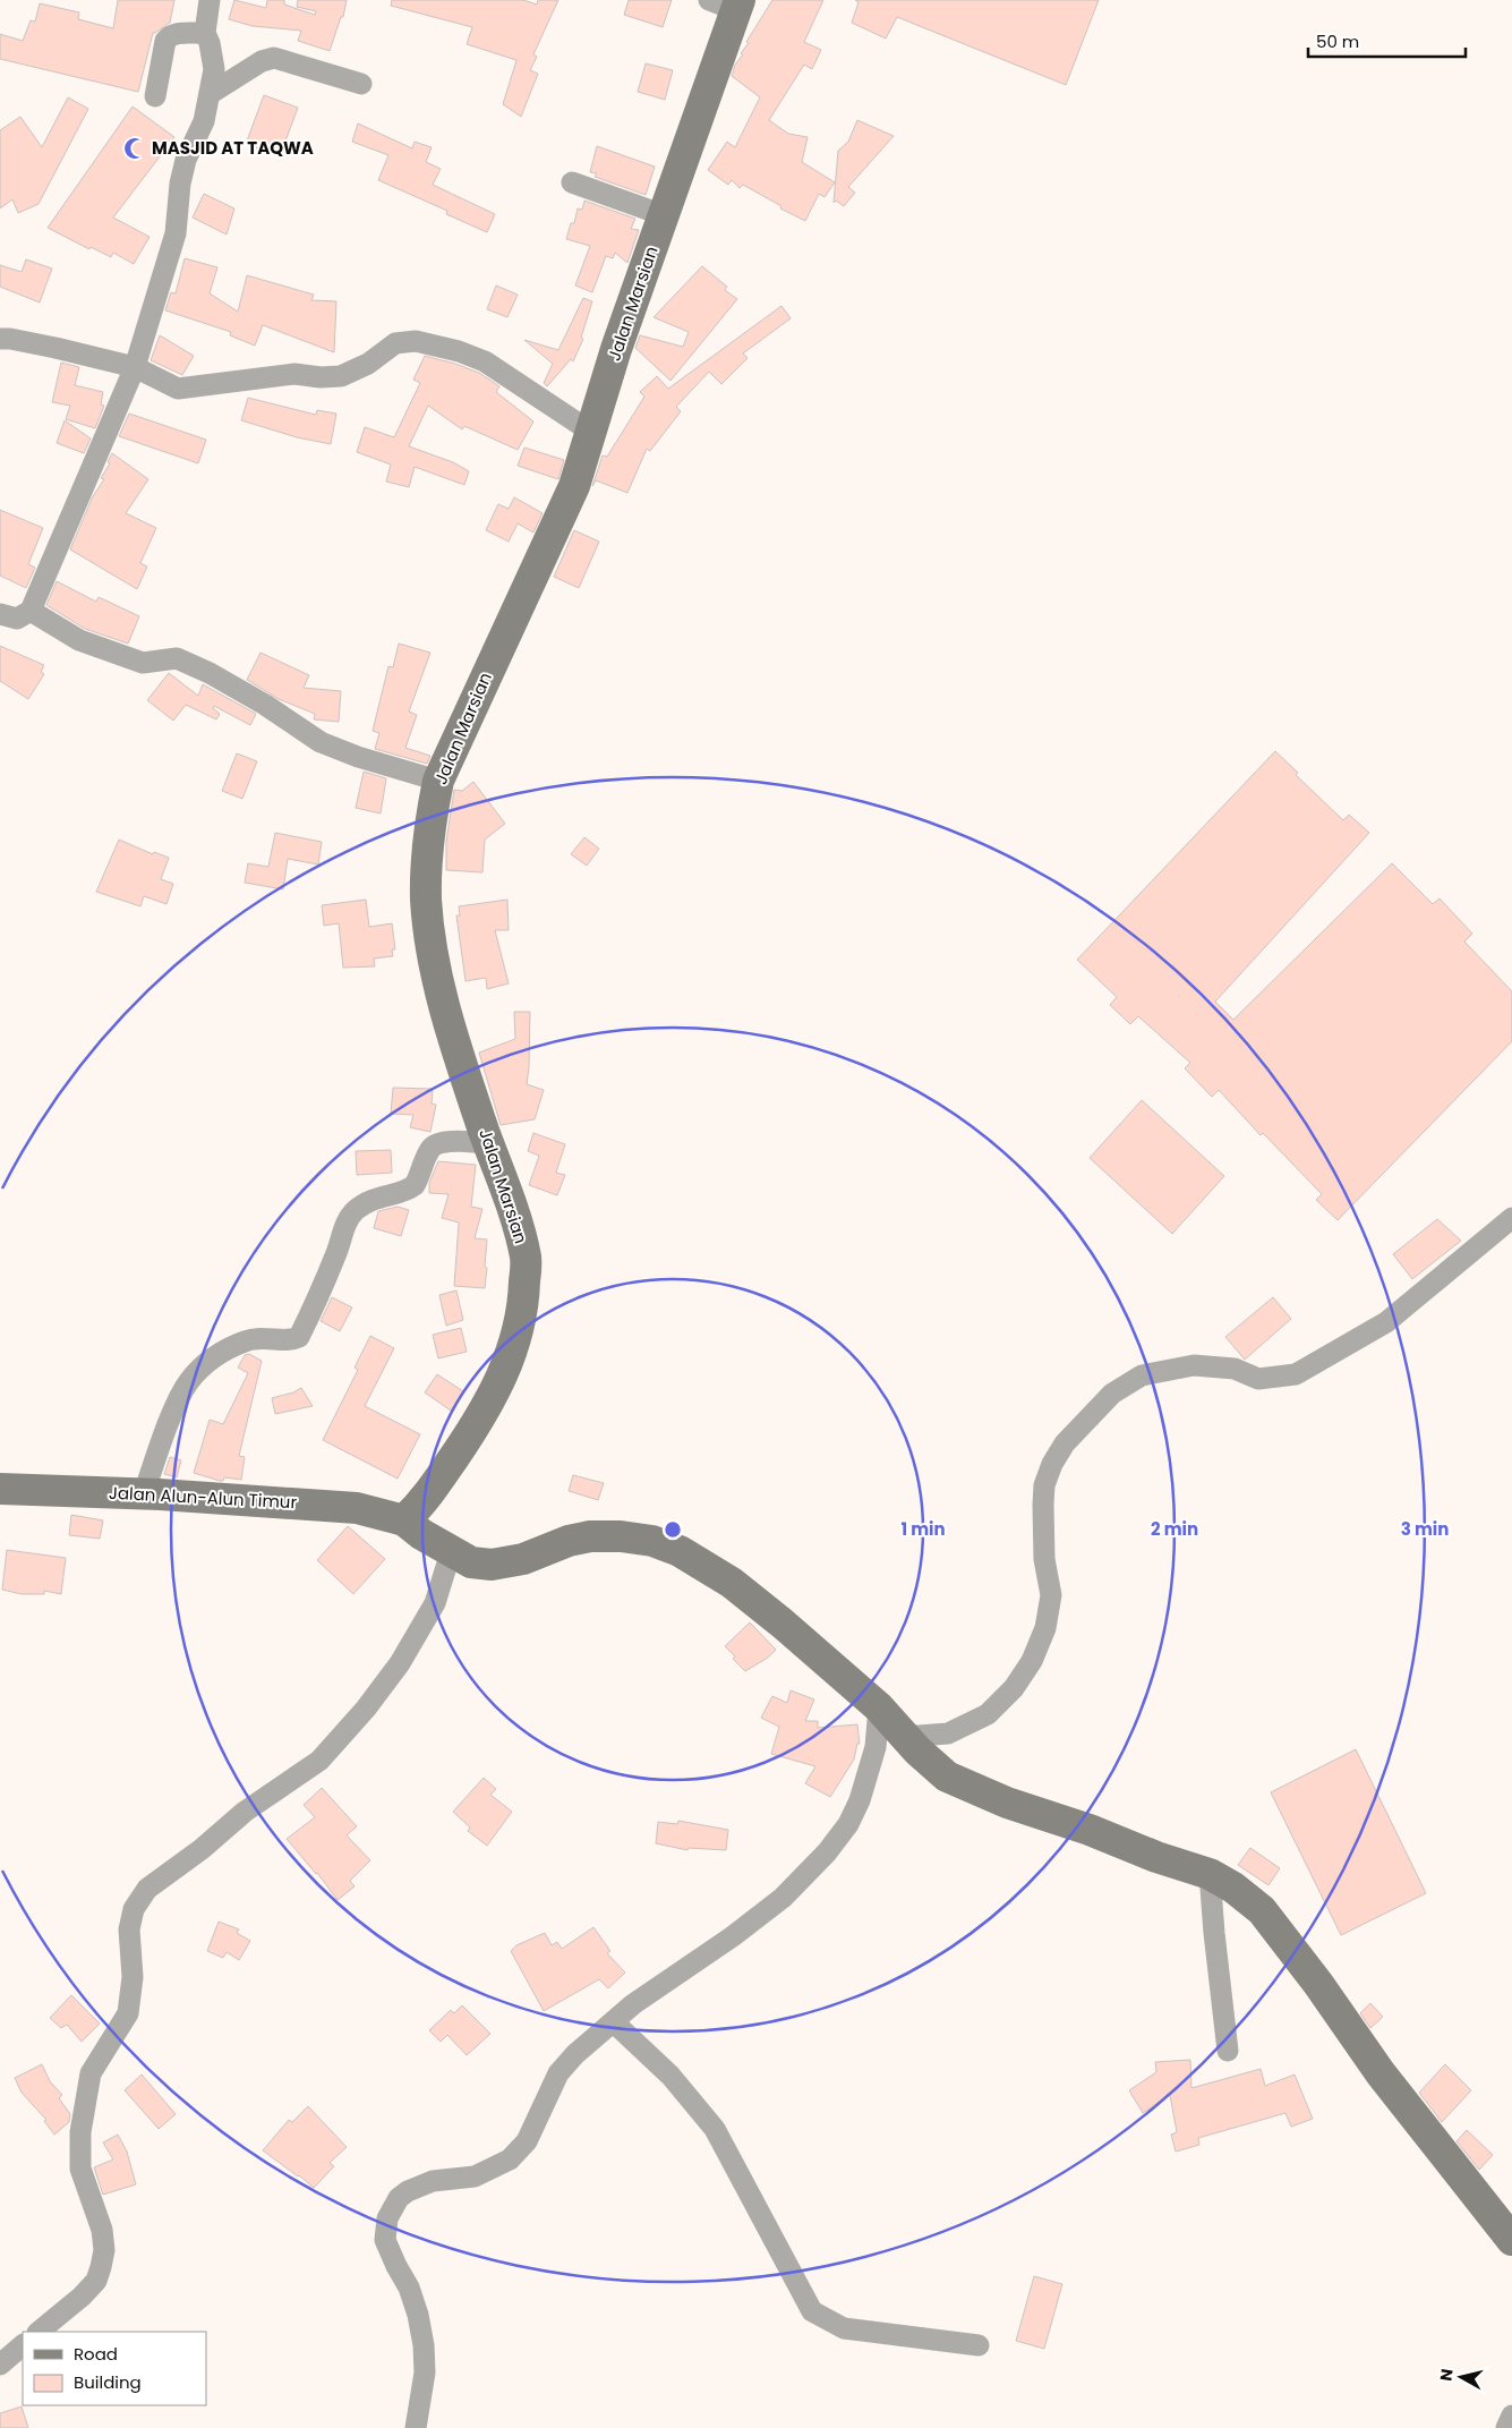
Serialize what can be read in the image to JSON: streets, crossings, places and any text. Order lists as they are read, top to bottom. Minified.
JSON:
{"streets":{"street":["Jalan Marsian","Jalan Alun-Alun Timur"]},"crossings":[["Jalan Marsian","Jalan Alun-Alun Timur"]],"places":{"mosque":["MASJID AT TAQWA"]},"legend":["Road","Building"],"scale_bar":"50 m","north":"left","rings":["1 min","2 min","3 min"]}
